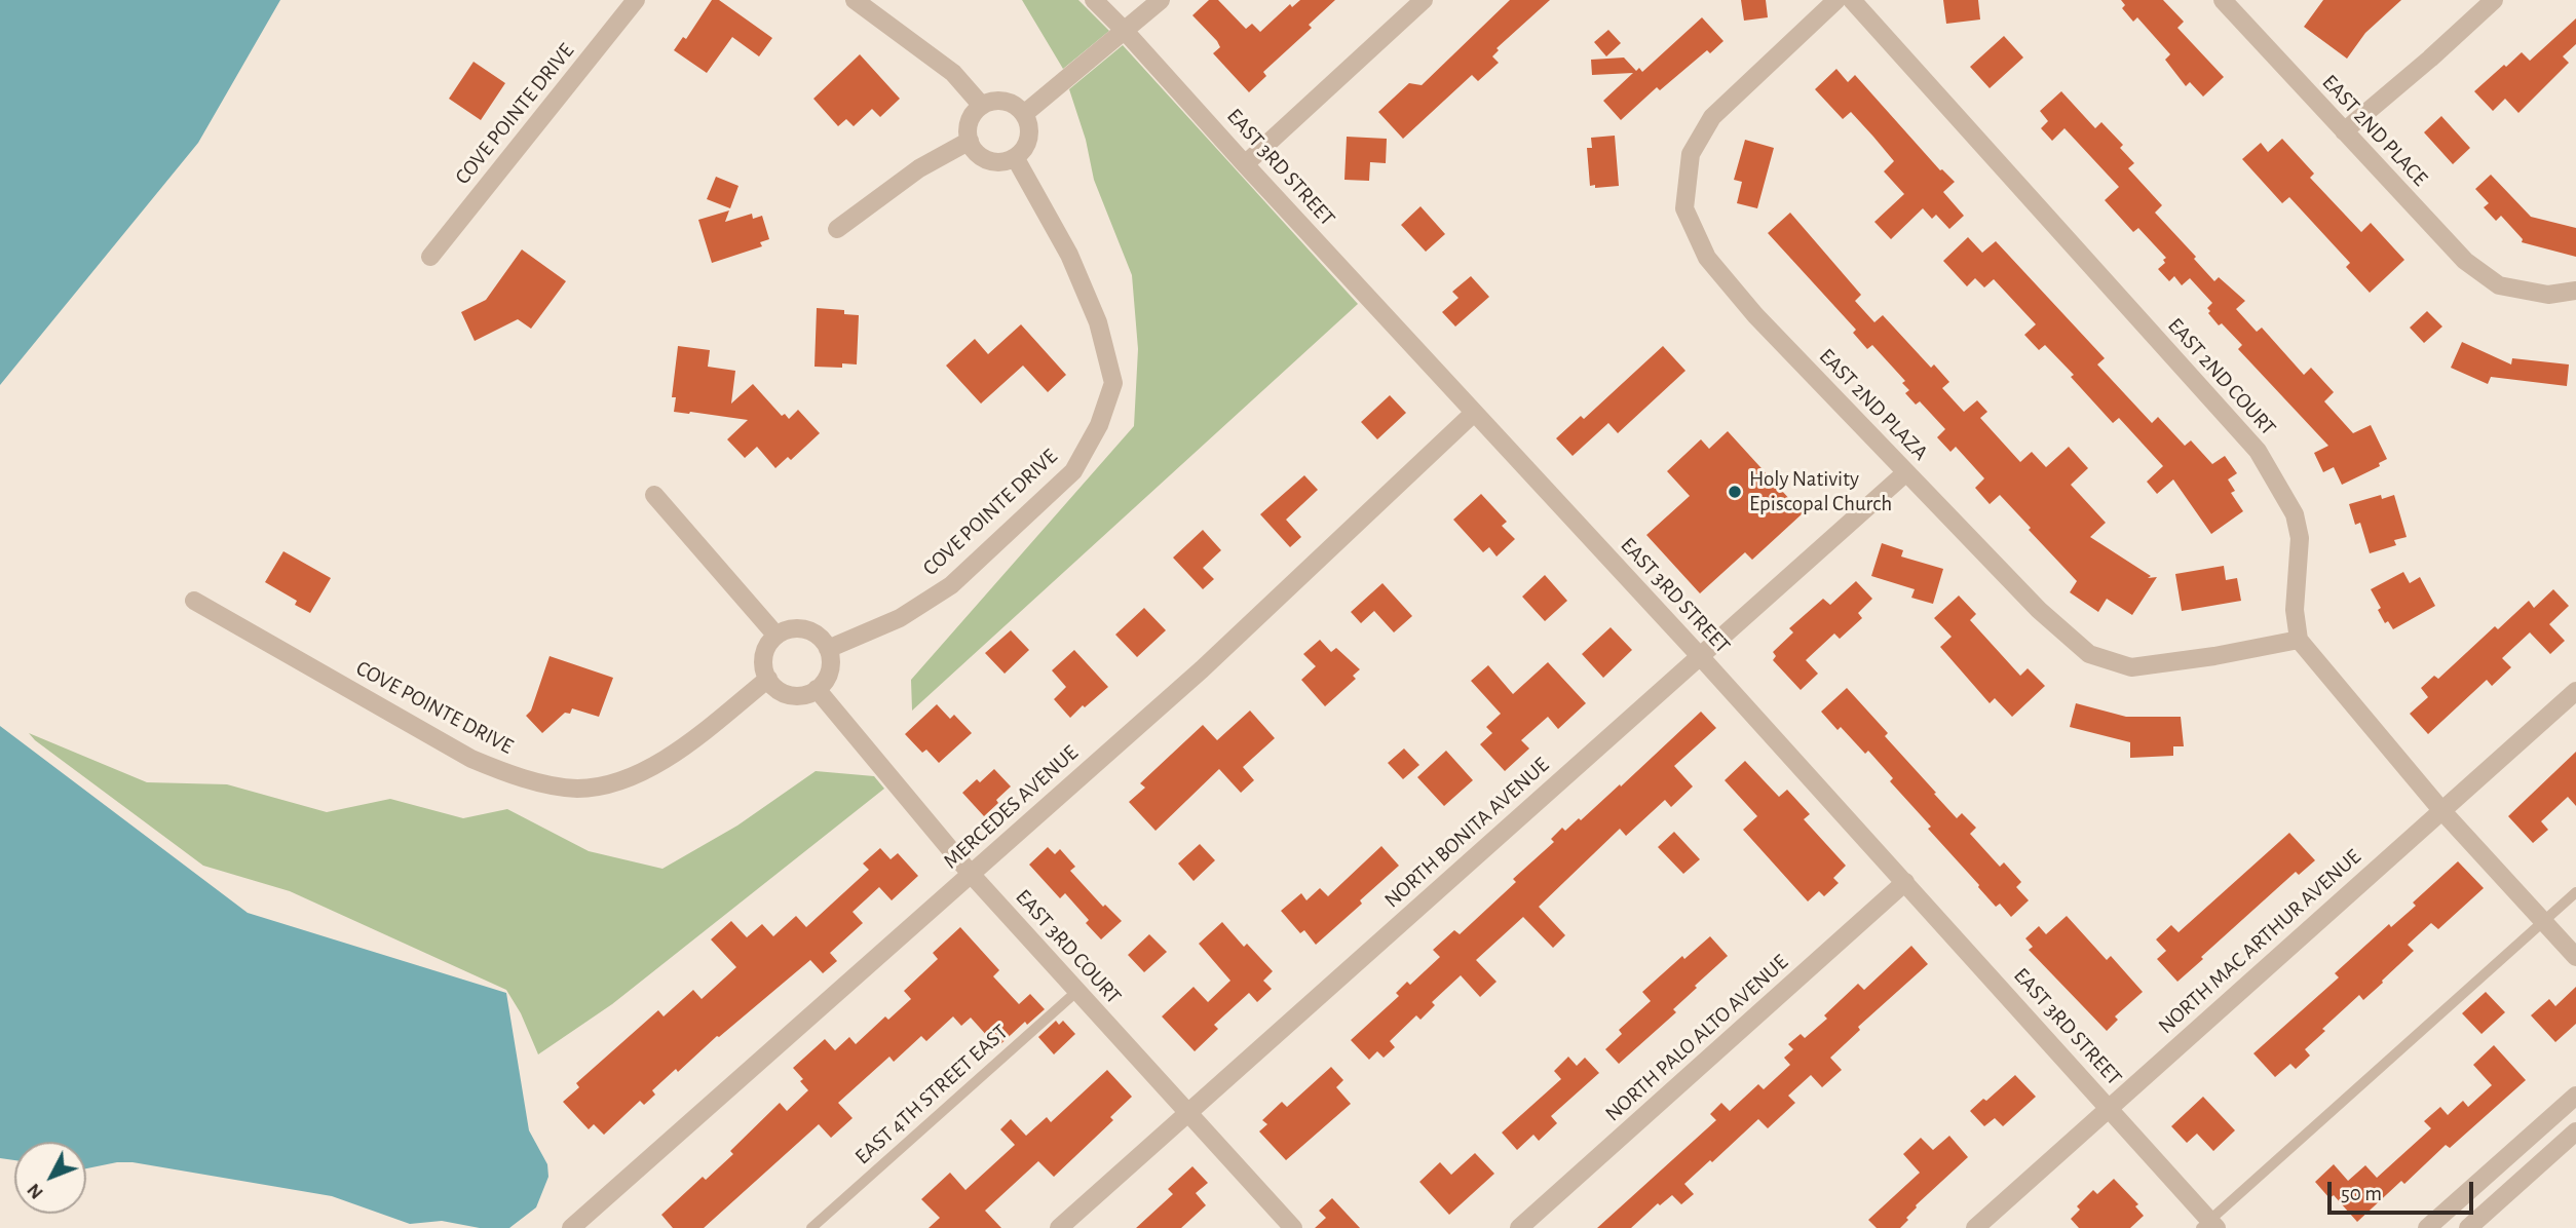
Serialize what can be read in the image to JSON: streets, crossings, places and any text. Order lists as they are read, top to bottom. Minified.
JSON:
{"streets":{"street":["COVE POINTE DRIVE","EAST 2ND PLACE","EAST 3RD STREET","EAST 2ND COURT","EAST 2ND PLAZA","MERCEDES AVENUE","NORTH BONITA AVENUE","NORTH MAC ARTHUR AVENUE","EAST 3RD COURT","NORTH PALO ALTO AVENUE"],"lane":["EAST 4TH STREET EAST"]},"crossings":[["COVE POINTE DRIVE","EAST 3RD COURT"],["EAST 3RD STREET","MERCEDES AVENUE"],["EAST 3RD STREET","NORTH BONITA AVENUE"],["EAST 3RD STREET","NORTH MAC ARTHUR AVENUE"],["EAST 3RD STREET","NORTH PALO ALTO AVENUE"],["EAST 2ND COURT","EAST 2ND PLAZA"],["EAST 2ND PLAZA","NORTH BONITA AVENUE"],["MERCEDES AVENUE","EAST 3RD COURT"],["NORTH BONITA AVENUE","EAST 3RD COURT"],["EAST 3RD COURT","EAST 4TH STREET EAST"]],"places":["Holy Nativity Episcopal Church"],"scale_bar":"50 m","north":"bottom left"}
